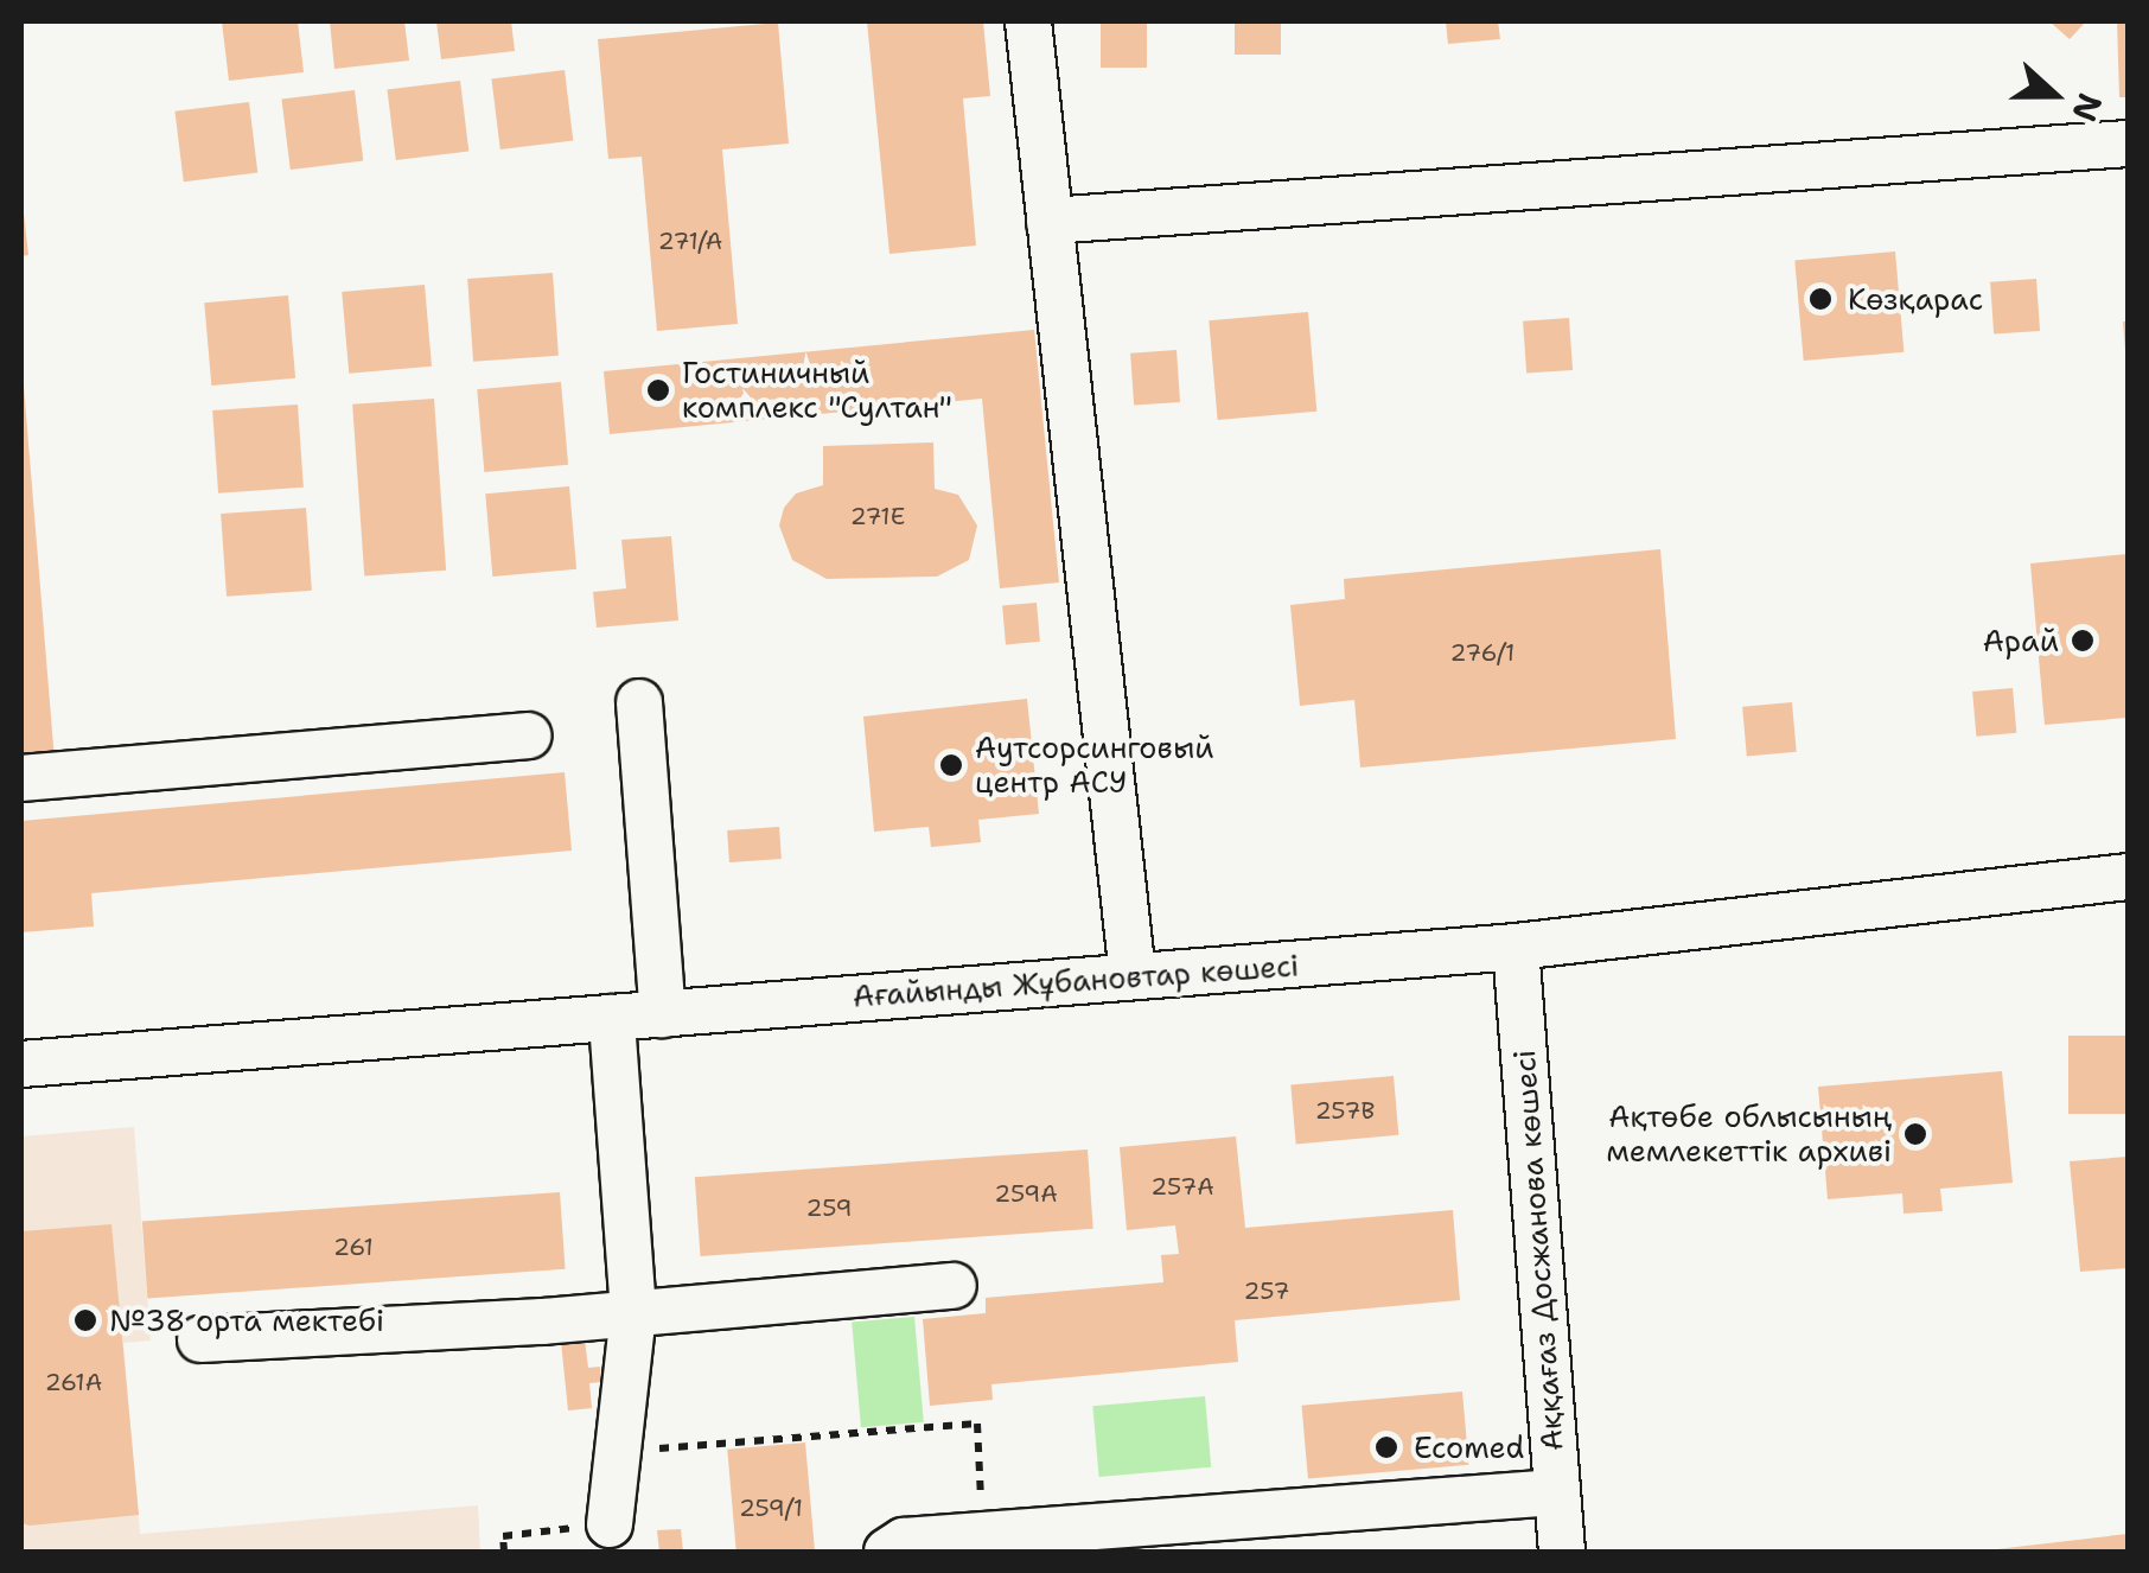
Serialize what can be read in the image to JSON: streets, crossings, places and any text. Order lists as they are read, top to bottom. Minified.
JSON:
{"streets":{"street":["Ағайынды Жұбановтар көшесі","Аққағаз Досжанова көшесі"]},"crossings":[["Ағайынды Жұбановтар көшесі","Аққағаз Досжанова көшесі"]],"places":["Көзқарас","Гостиничный комплекс \"Султан\"","Арай","Аутсорсинговый центр АСУ","Ақтөбе облысының мемлекеттік архиві","№38 орта мектебі","Ecomed"],"house_numbers":["271/А","271Е","276/1","257В","257А","259А","259","261","257","261А","259/1"],"north":"right"}
